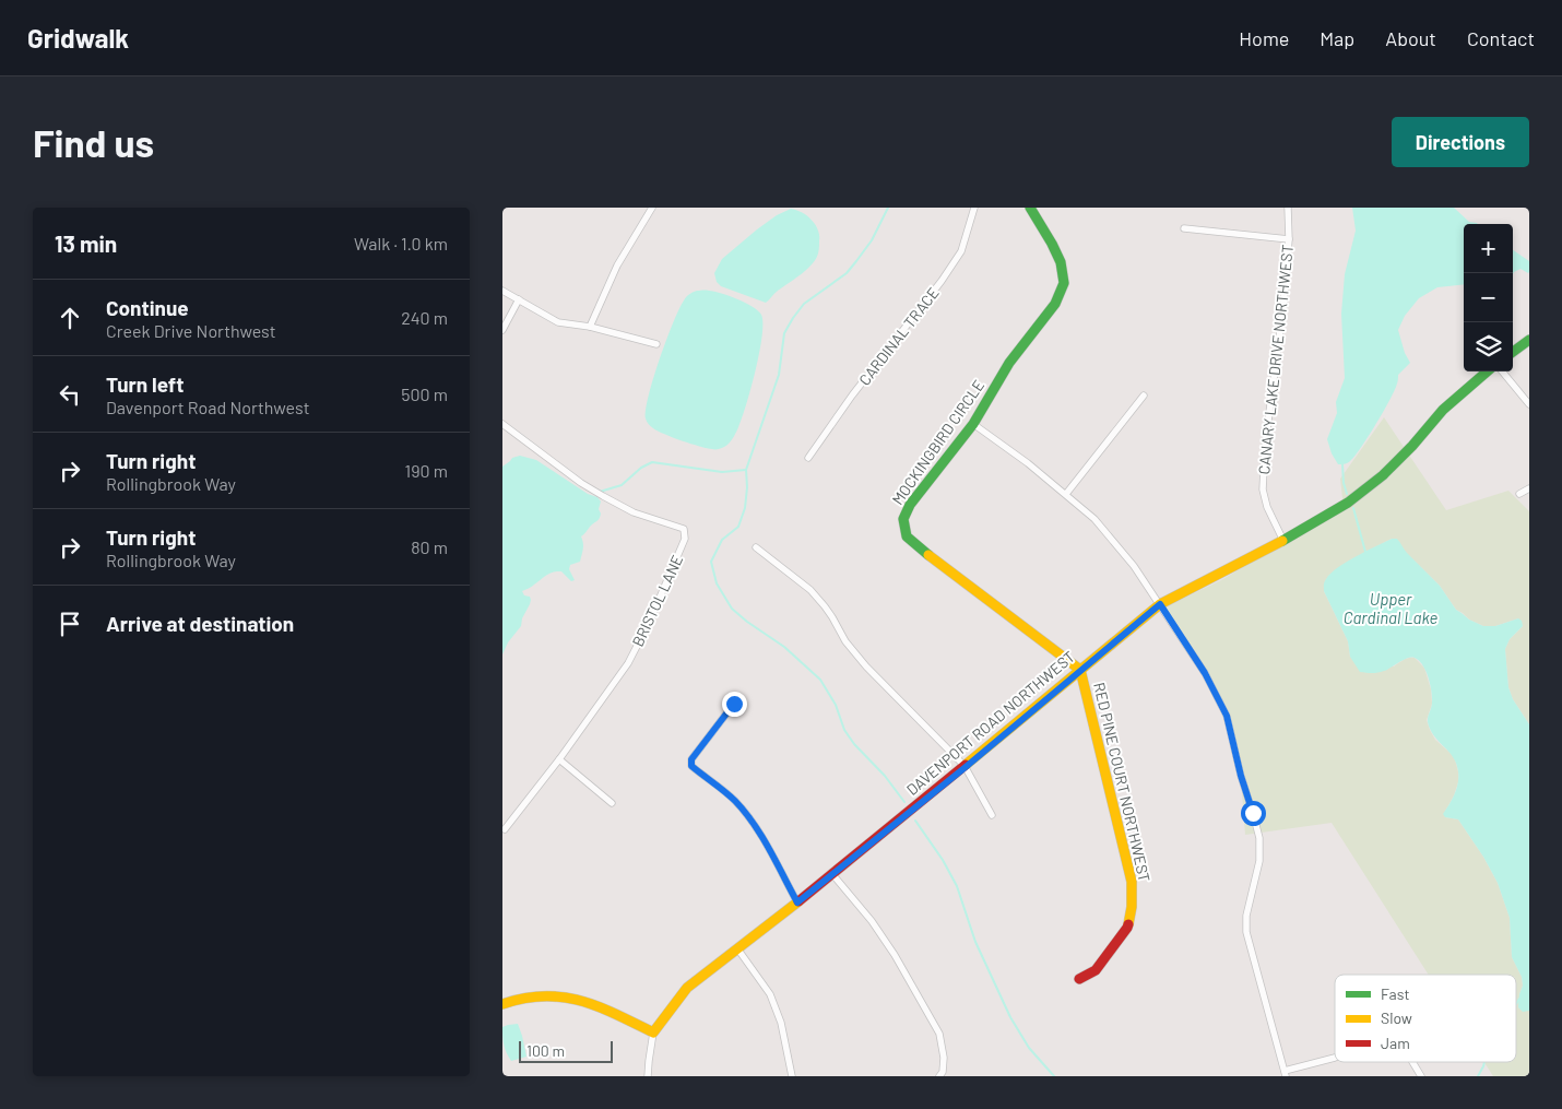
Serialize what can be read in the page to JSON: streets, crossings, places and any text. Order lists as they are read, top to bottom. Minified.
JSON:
{"streets":{"street":["CARDINAL TRACE","CANARY LAKE DRIVE NORTHWEST","MOCKINGBIRD CIRCLE","BRISTOL LANE","DAVENPORT ROAD NORTHWEST","RED PINE COURT NORTHWEST"]},"crossings":[["CANARY LAKE DRIVE NORTHWEST","DAVENPORT ROAD NORTHWEST"],["MOCKINGBIRD CIRCLE","DAVENPORT ROAD NORTHWEST"],["MOCKINGBIRD CIRCLE","RED PINE COURT NORTHWEST"],["DAVENPORT ROAD NORTHWEST","RED PINE COURT NORTHWEST"]],"water":["Upper Cardinal Lake"],"legend":["Fast","Slow","Jam"],"scale_bar":"100 m","page":{"header":"Gridwalk","nav":["Home","Map","About","Contact"],"buttons":"Directions","title":"Find us","heading":["13 min","Walk · 1.0 km"],"map_buttons":["+","−"],"list":[["Continue","Creek Drive Northwest","240 m"],["Turn left","Davenport Road Northwest","500 m"],["Turn right","Rollingbrook Way","190 m"],["Turn right","Rollingbrook Way","80 m"],"Arrive at destination"],"scale":"100 m"}}
